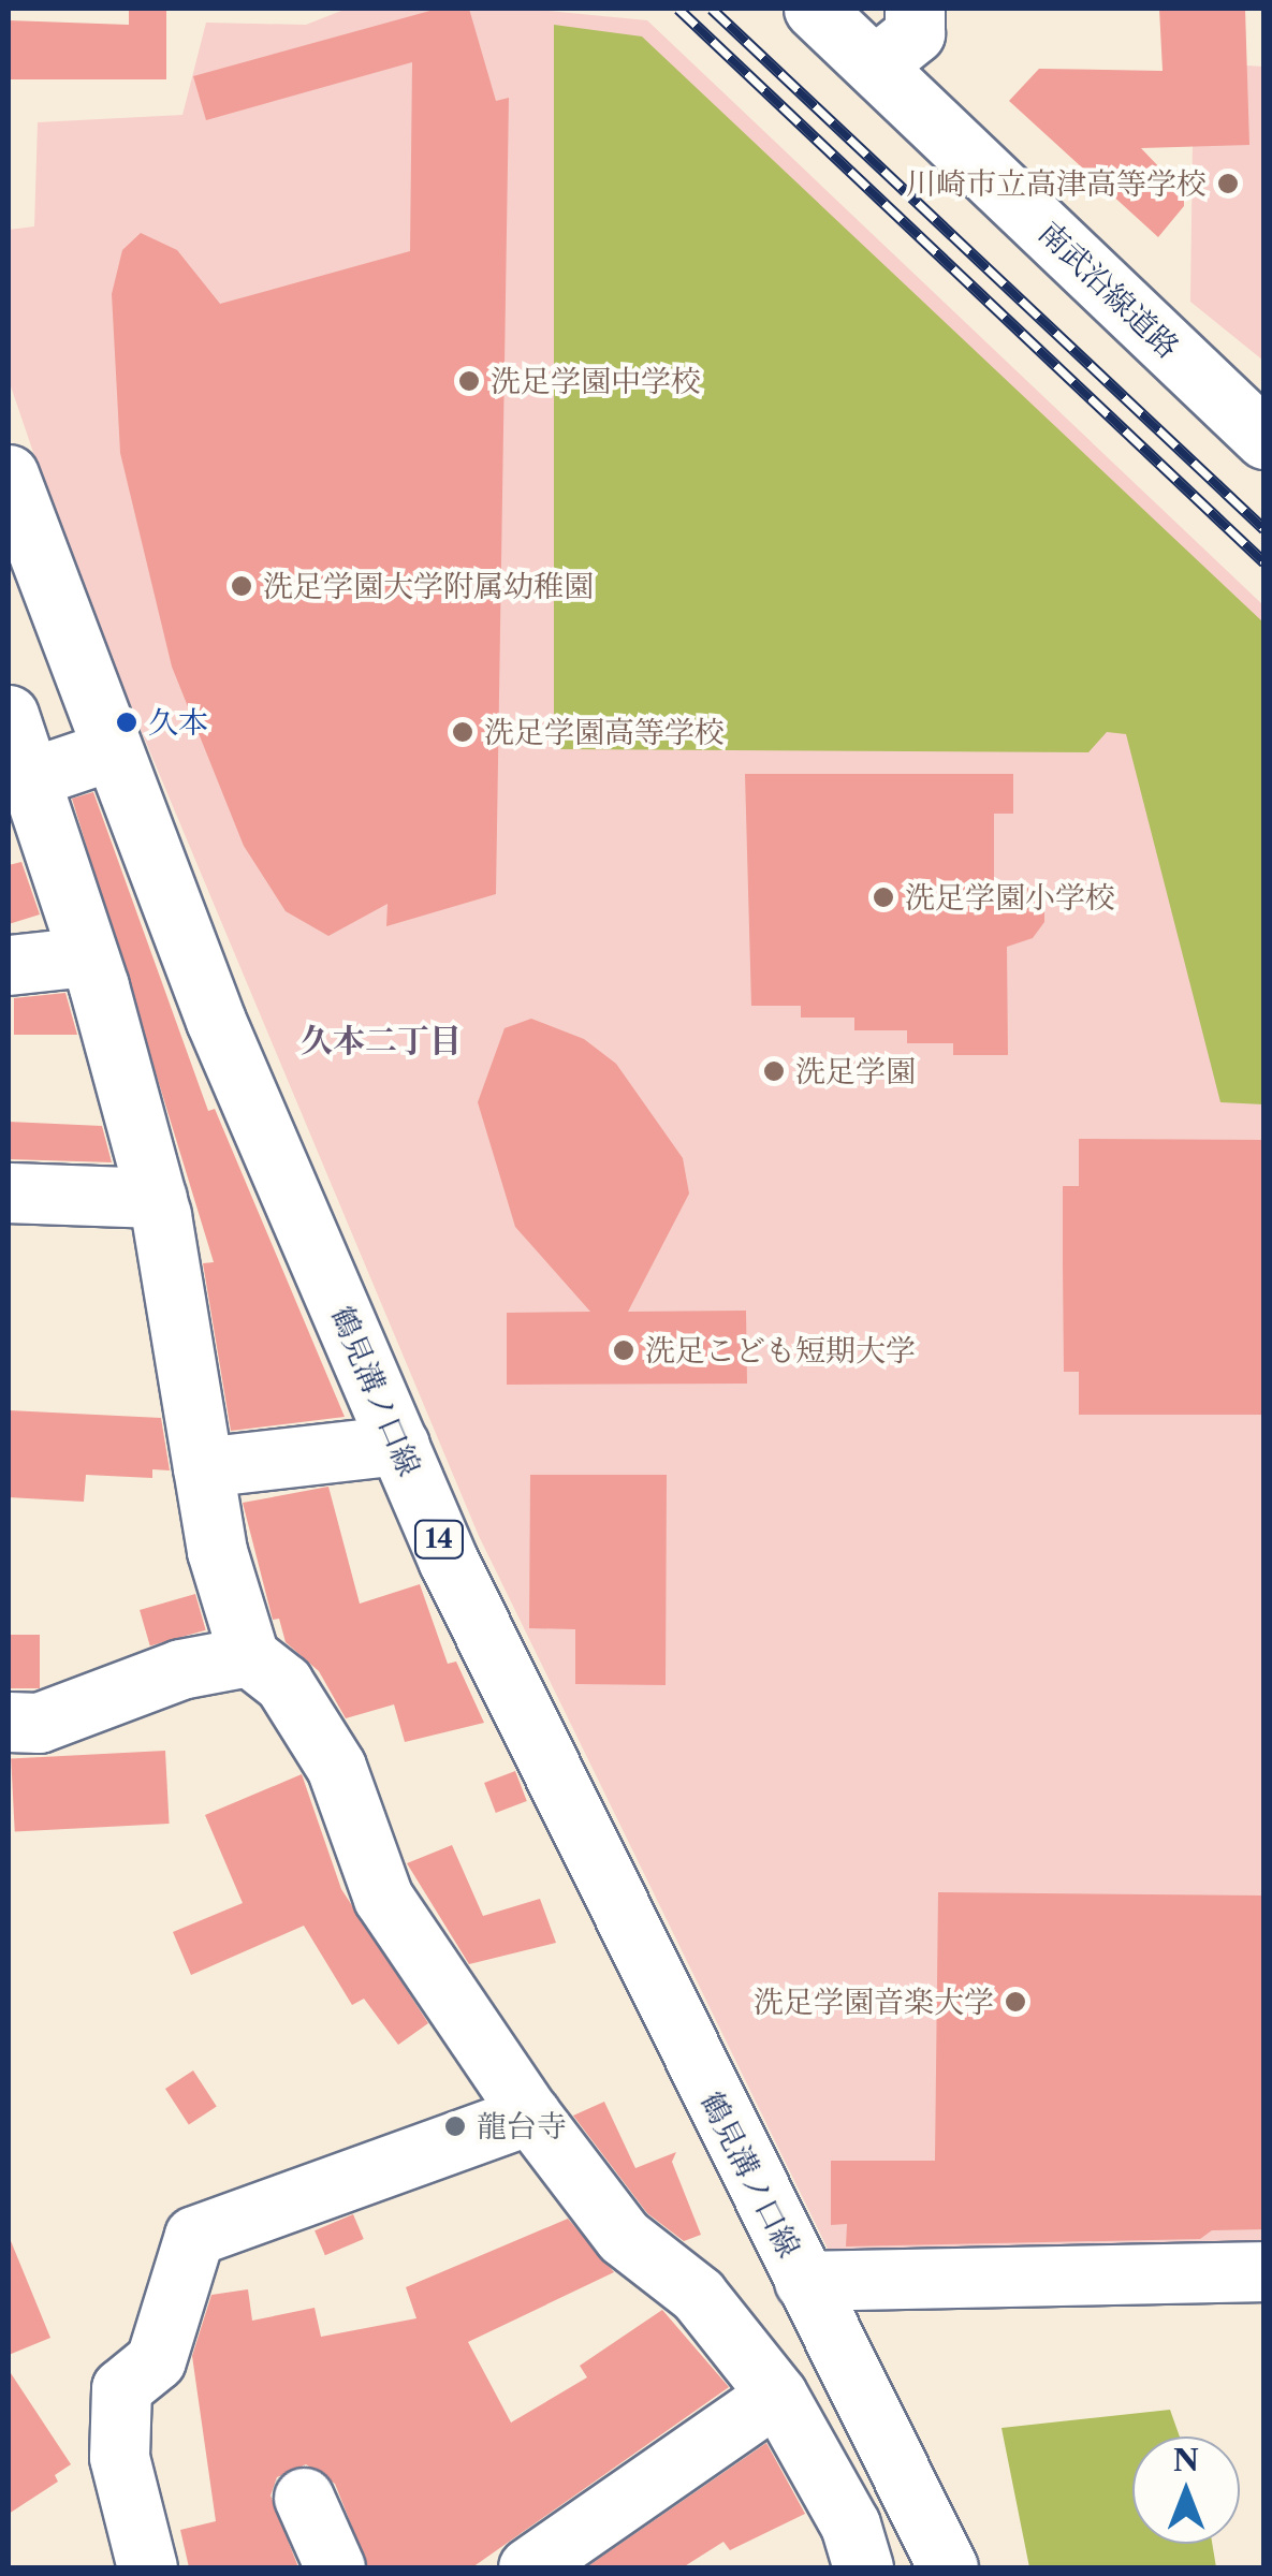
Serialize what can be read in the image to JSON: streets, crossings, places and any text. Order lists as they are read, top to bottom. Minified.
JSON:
{"streets":{"street":["南武沿線道路","鶴見溝ノ口線","14"]},"districts":["久本二丁目"],"places":["川崎市立高津高等学校","洗足学園中学校","洗足学園大学附属幼稚園","久本","洗足学園高等学校","洗足学園小学校","洗足学園","洗足こども短期大学","洗足学園音楽大学","龍台寺"],"north":"top"}
